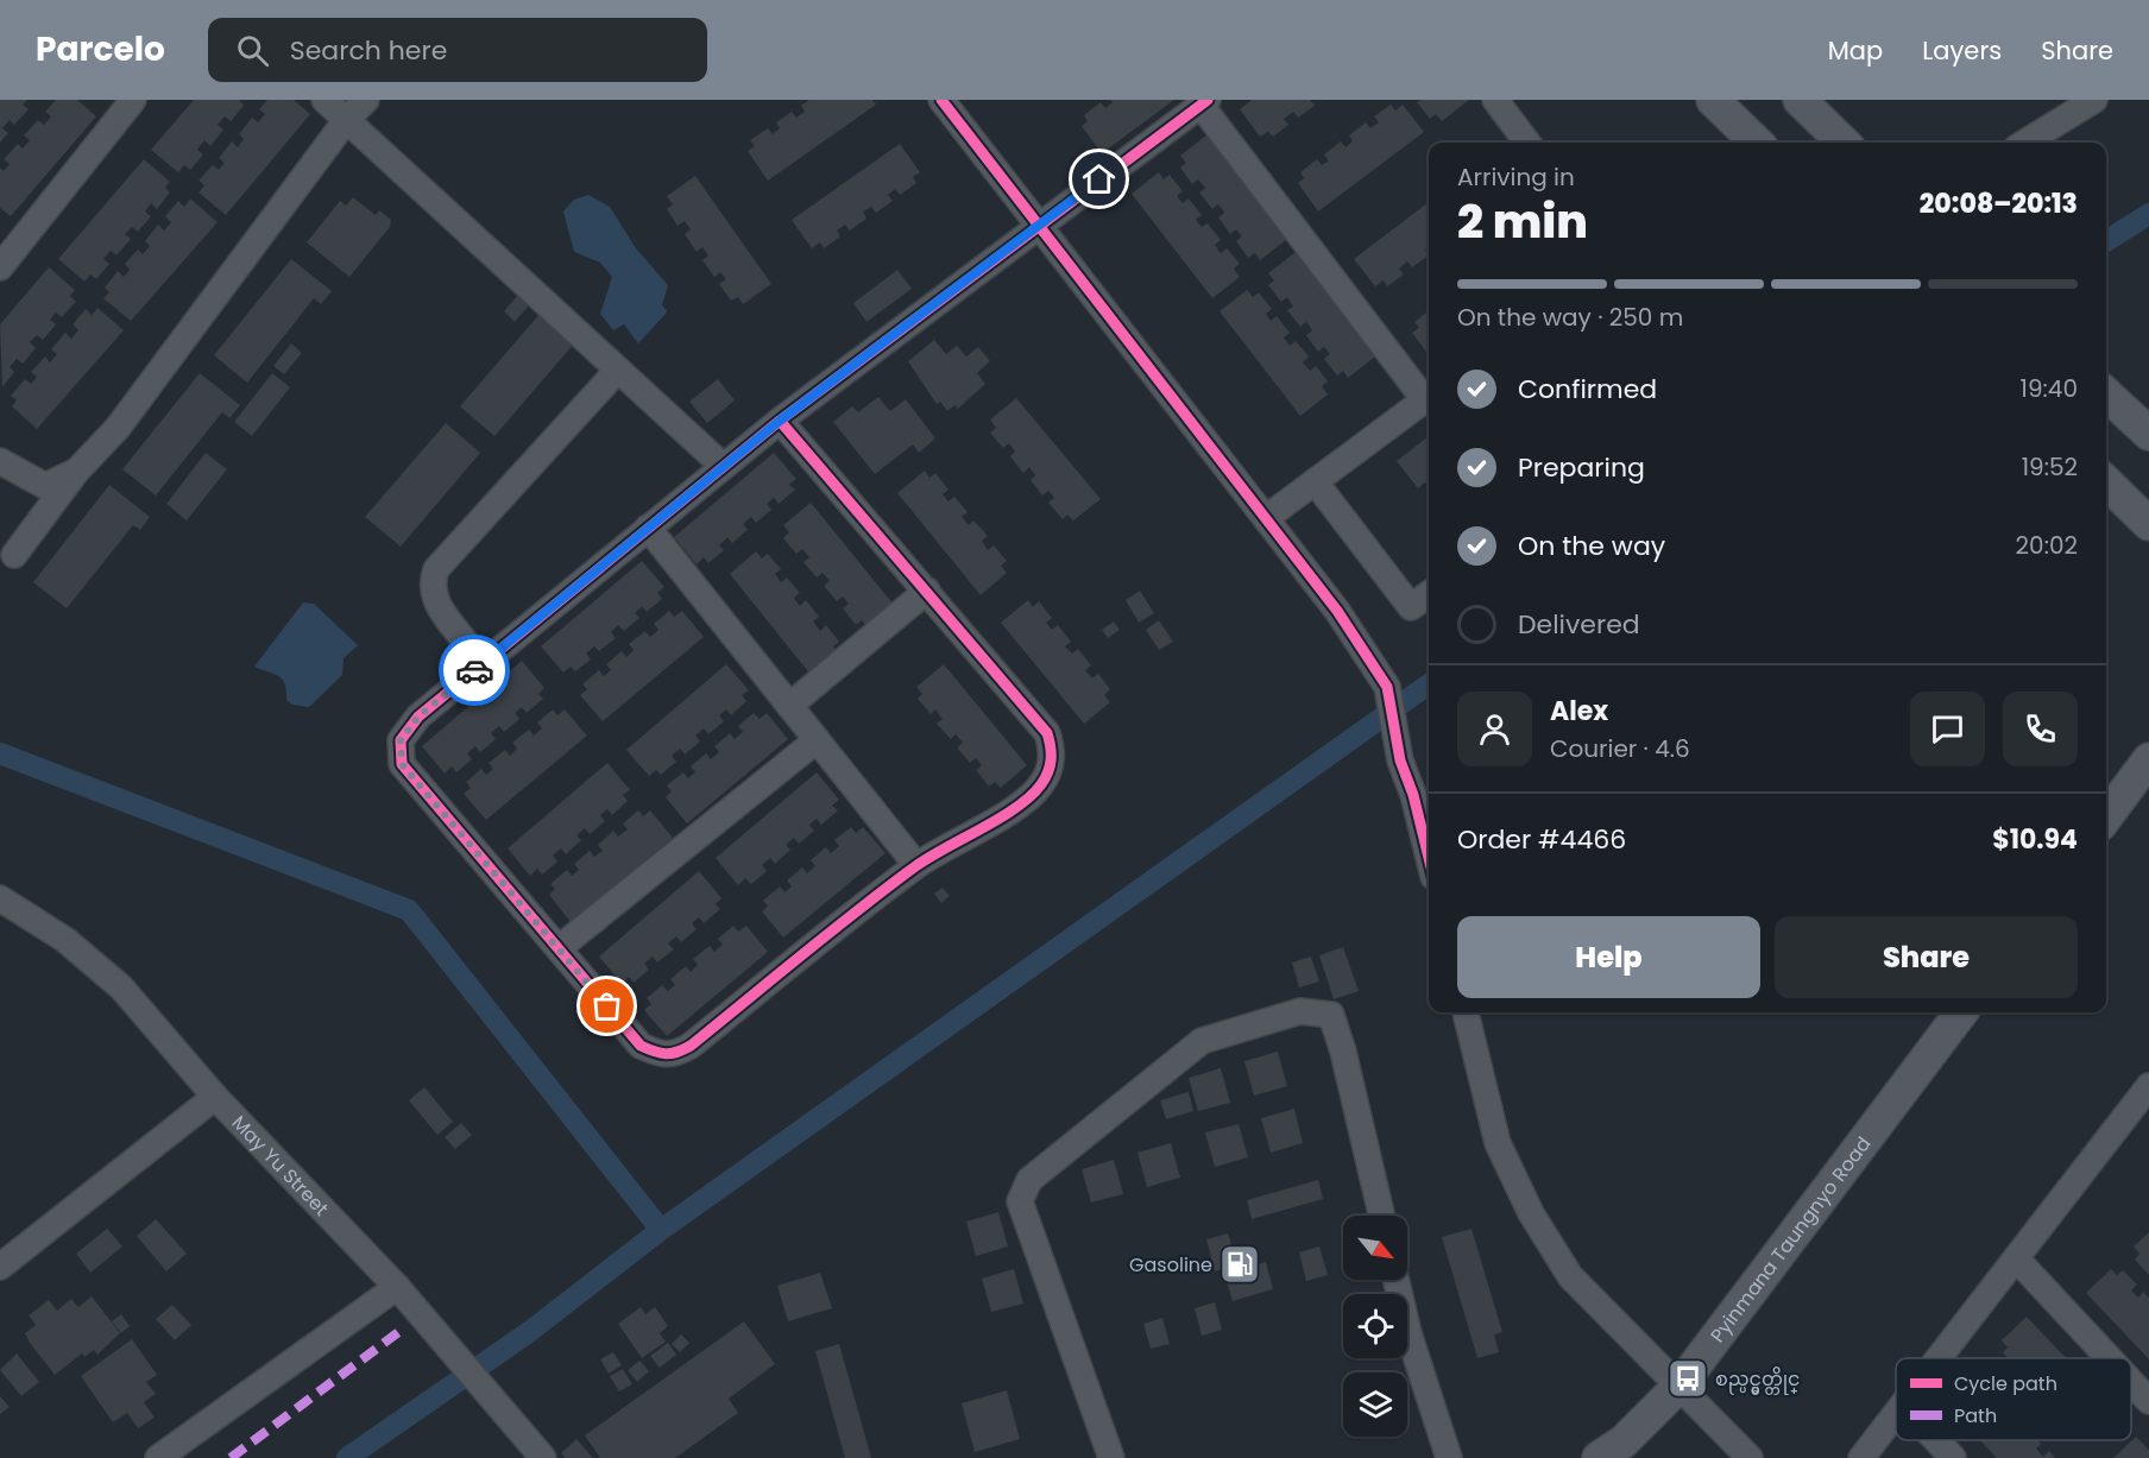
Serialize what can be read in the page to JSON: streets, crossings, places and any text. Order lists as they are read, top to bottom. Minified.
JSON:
{"streets":{"main road":["Pyinmana Taungnyo Road"],"street":["May Yu Street"]},"places":{"fuel station":["Gasoline"],"bus stop":["စည္ပင္မွတ္တိုင္"]},"legend":["Cycle path","Path"],"north":"bottom right","page":{"header":"Parcelo","search":"Search here","nav":["Map","Layers","Share"],"heading":["2 min","Arriving in","20:08–20:13"],"panel":["Alex","Courier · 4.6","Order #4466","$10.94"],"bar":"On the way · 250 m","list":[["Confirmed","19:40"],["Preparing","19:52"],["On the way","20:02"],"Delivered"],"buttons":["Help","Share"]}}
